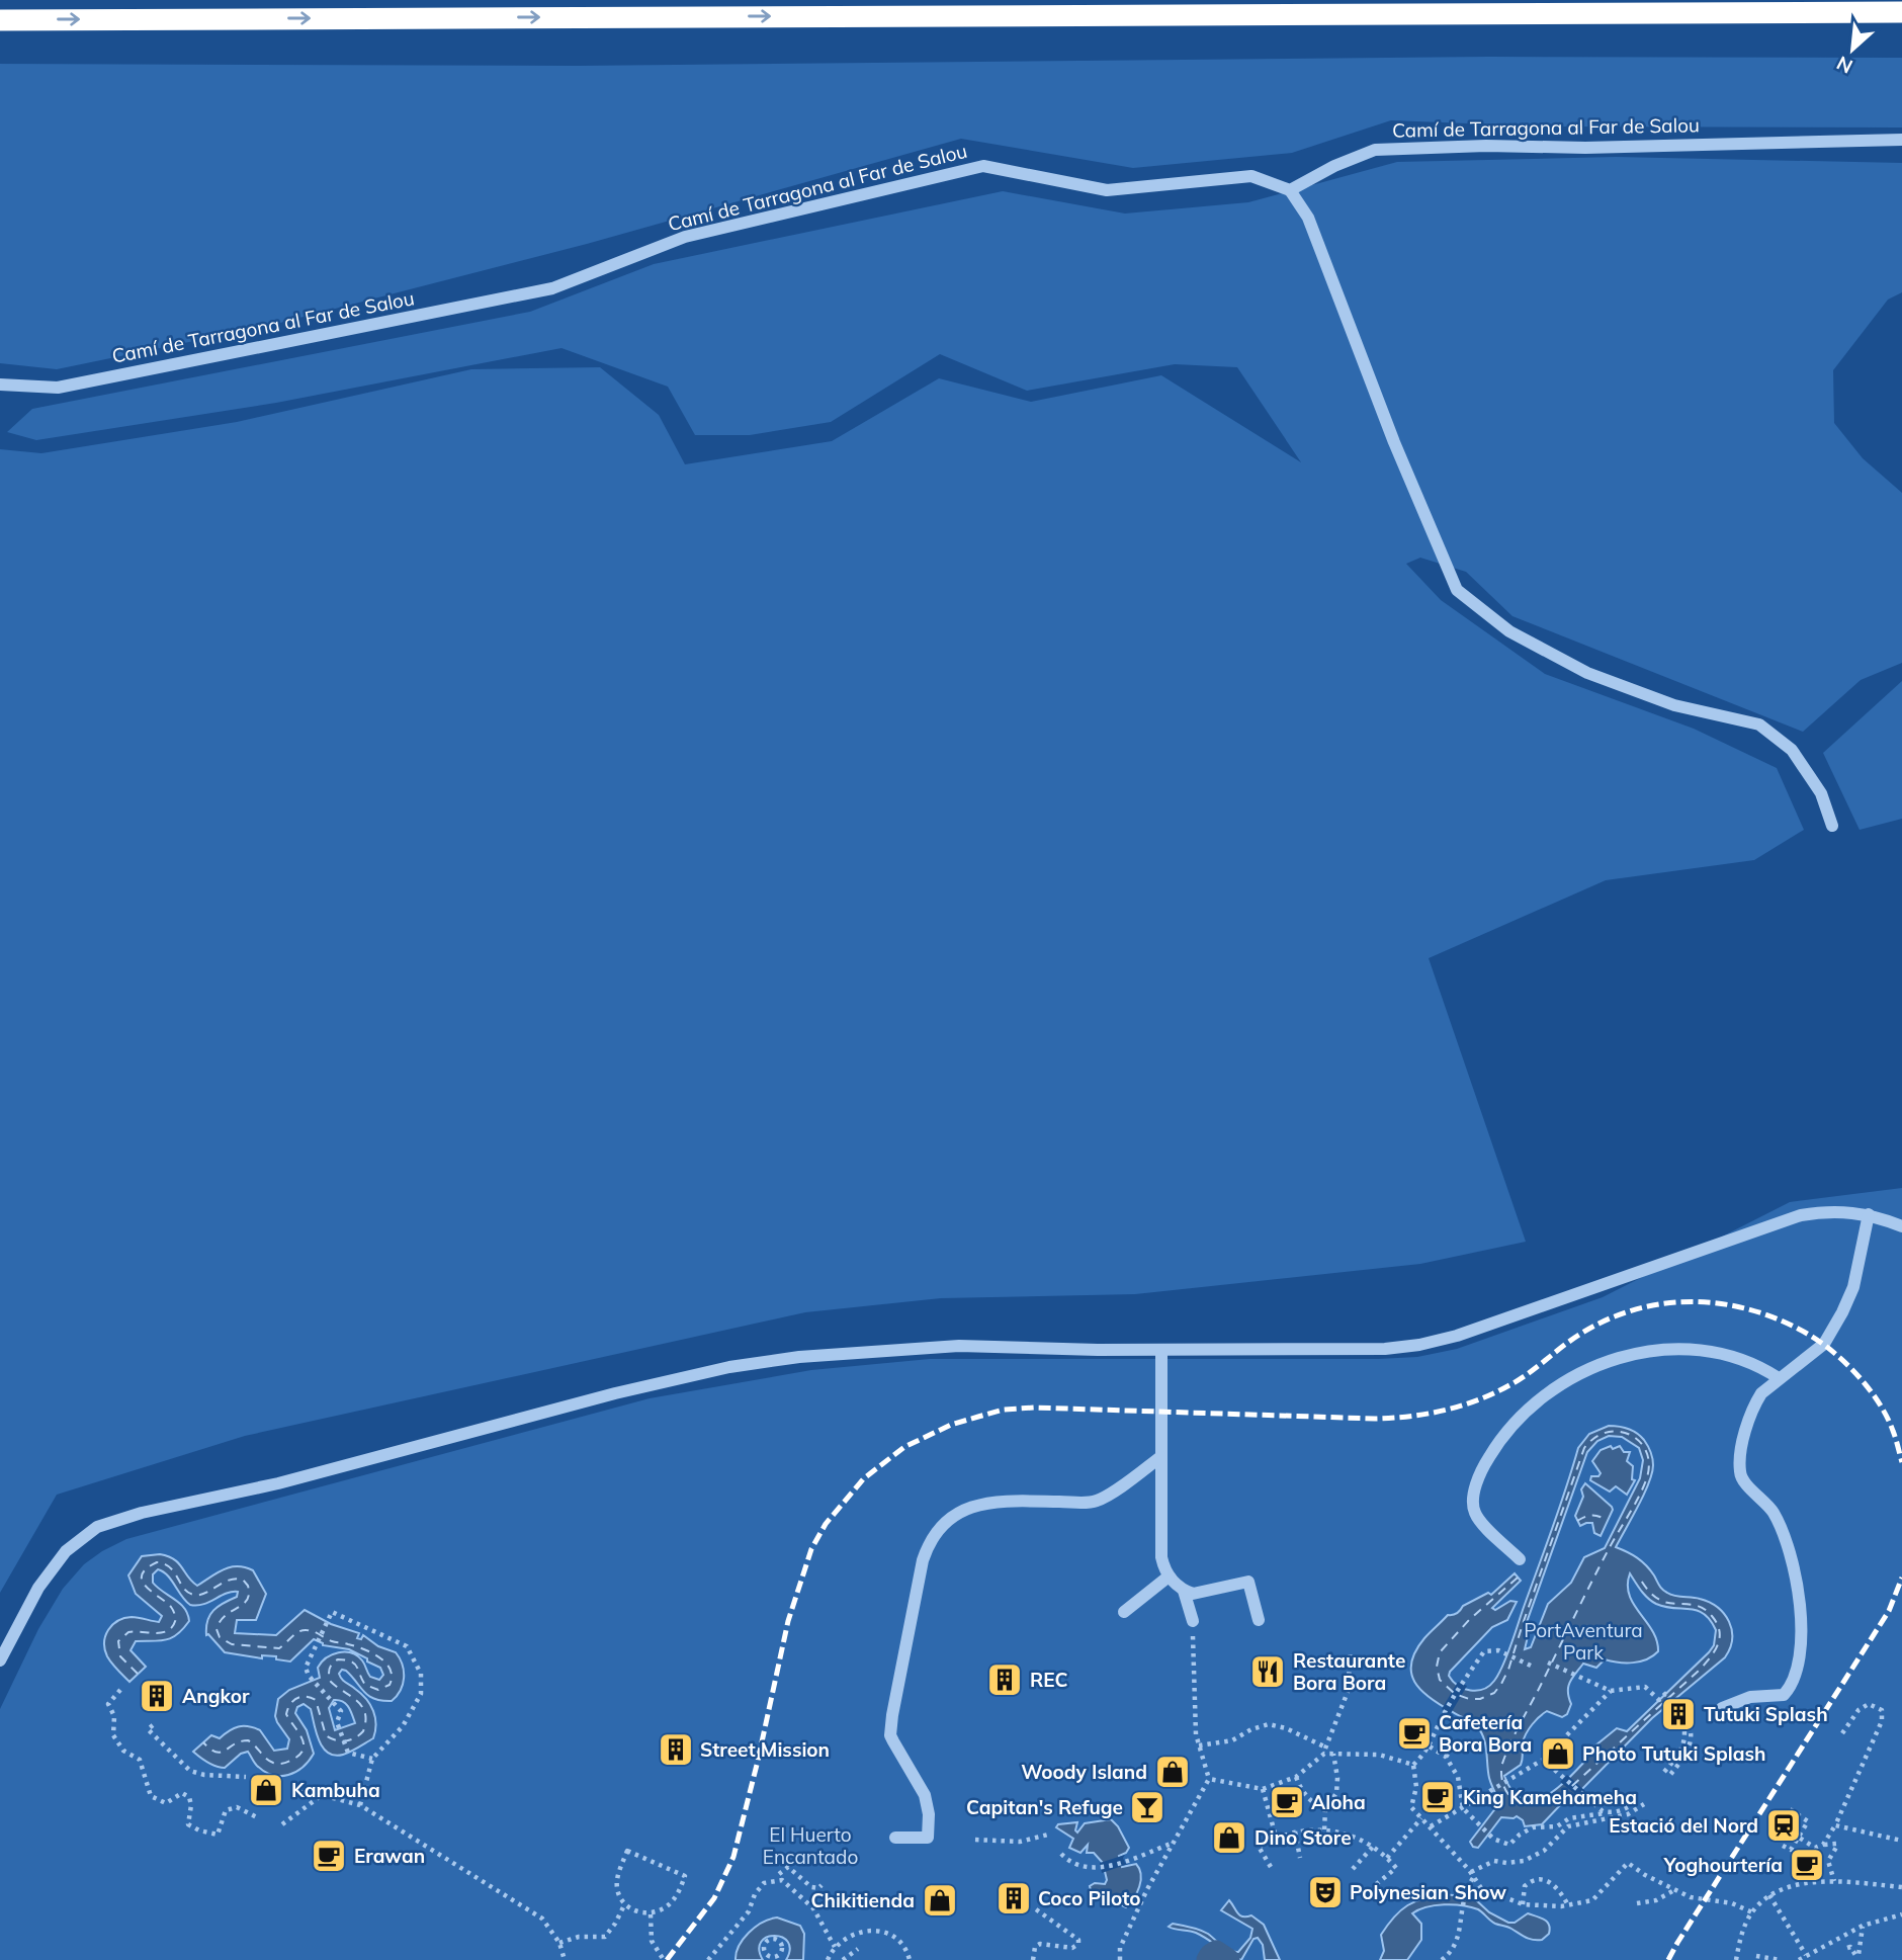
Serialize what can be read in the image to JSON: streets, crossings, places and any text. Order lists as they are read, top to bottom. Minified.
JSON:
{"streets":{"street":["Camí de Tarragona al Far de Salou"]},"parks":["PortAventura Park","El Huerto Encantado"],"places":{"restaurant":["Restaurante Bora Bora"],"building":["REC","Angkor","Tutuki Splash","Street Mission","Coco Piloto"],"cafe":["Cafetería Bora Bora","King Kamehameha","Aloha","Erawan","Yoghourtería"],"shop":["Photo Tutuki Splash","Woody Island","Kambuha","Dino Store","Chikitienda"],"bar":["Capitan's Refuge"],"station":["Estació del Nord"],"theatre":["Polynesian Show"]},"north":"bottom left"}
